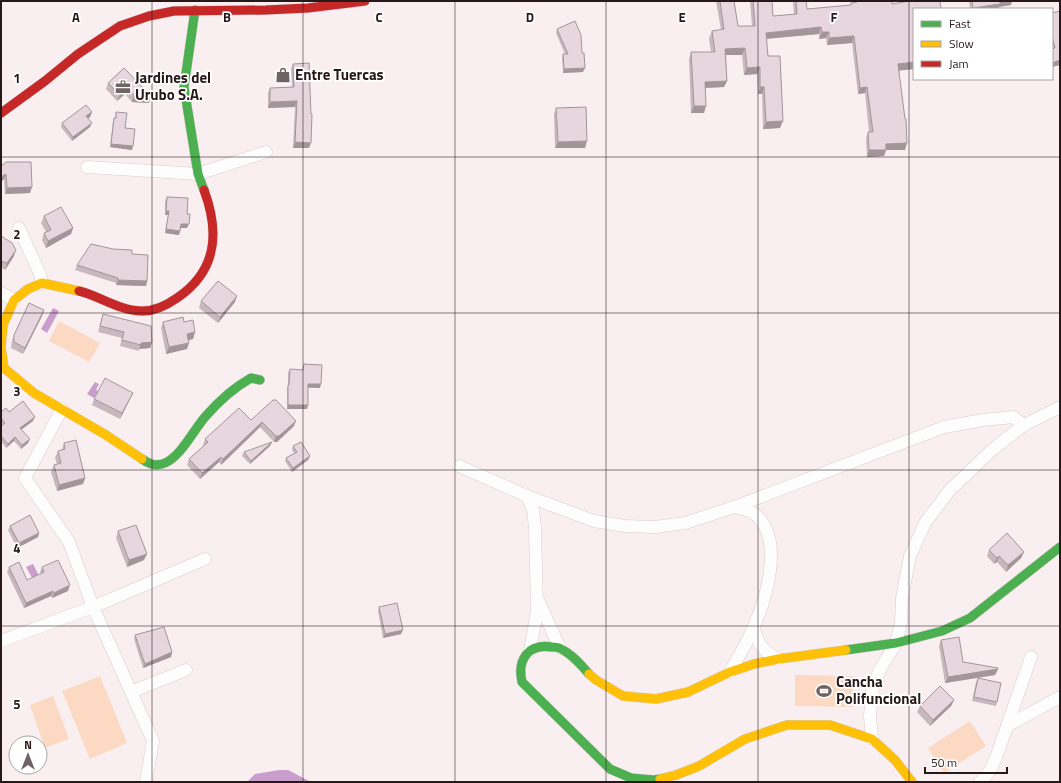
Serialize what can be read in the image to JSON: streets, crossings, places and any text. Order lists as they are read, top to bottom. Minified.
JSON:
{"places":{"shop":["Entre Tuercas"],"office":["Jardines del Urubo S.A."],"sports":["Cancha Polifuncional"]},"legend":["Fast","Slow","Jam"],"scale_bar":"50 m","north":"top","grid":{"columns":["A","B","C","D","E","F"],"rows":["1","2","3","4","5"]}}
